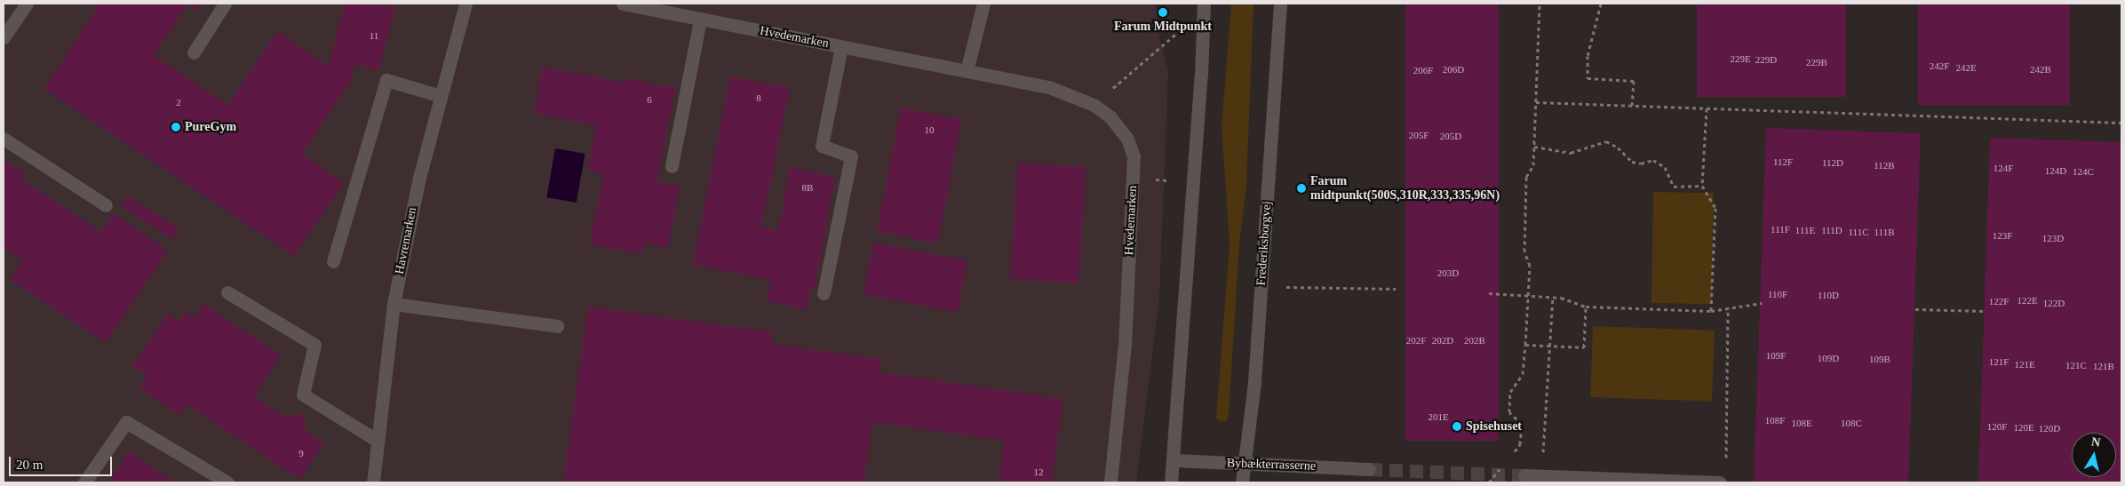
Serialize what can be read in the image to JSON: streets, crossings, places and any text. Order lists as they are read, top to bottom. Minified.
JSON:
{"streets":{"street":["Hvedemarken","Havremarken","Frederiksborgvej","Bybækterrasserne"]},"crossings":[["Frederiksborgvej","Bybækterrasserne"]],"places":["Farum Midtpunkt","PureGym","Farum midtpunkt(500S,310R,333,335,96N)","Spisehuset"],"house_numbers":["11","229E","229D","229B","242F","242E","206D","242B","206F","8","6","2","10","205F","205D","112F","112D","112B","124F","124D","124C","8B","111F","111E","111D","111C","111B","123F","123D","203D","110F","110D","122E","122F","122D","202F","202D","202B","109F","109D","109B","121F","121E","121C","121B","201E","108F","108E","108C","120F","120E","120D","9","12"],"scale_bar":"20 m","north":"top"}
